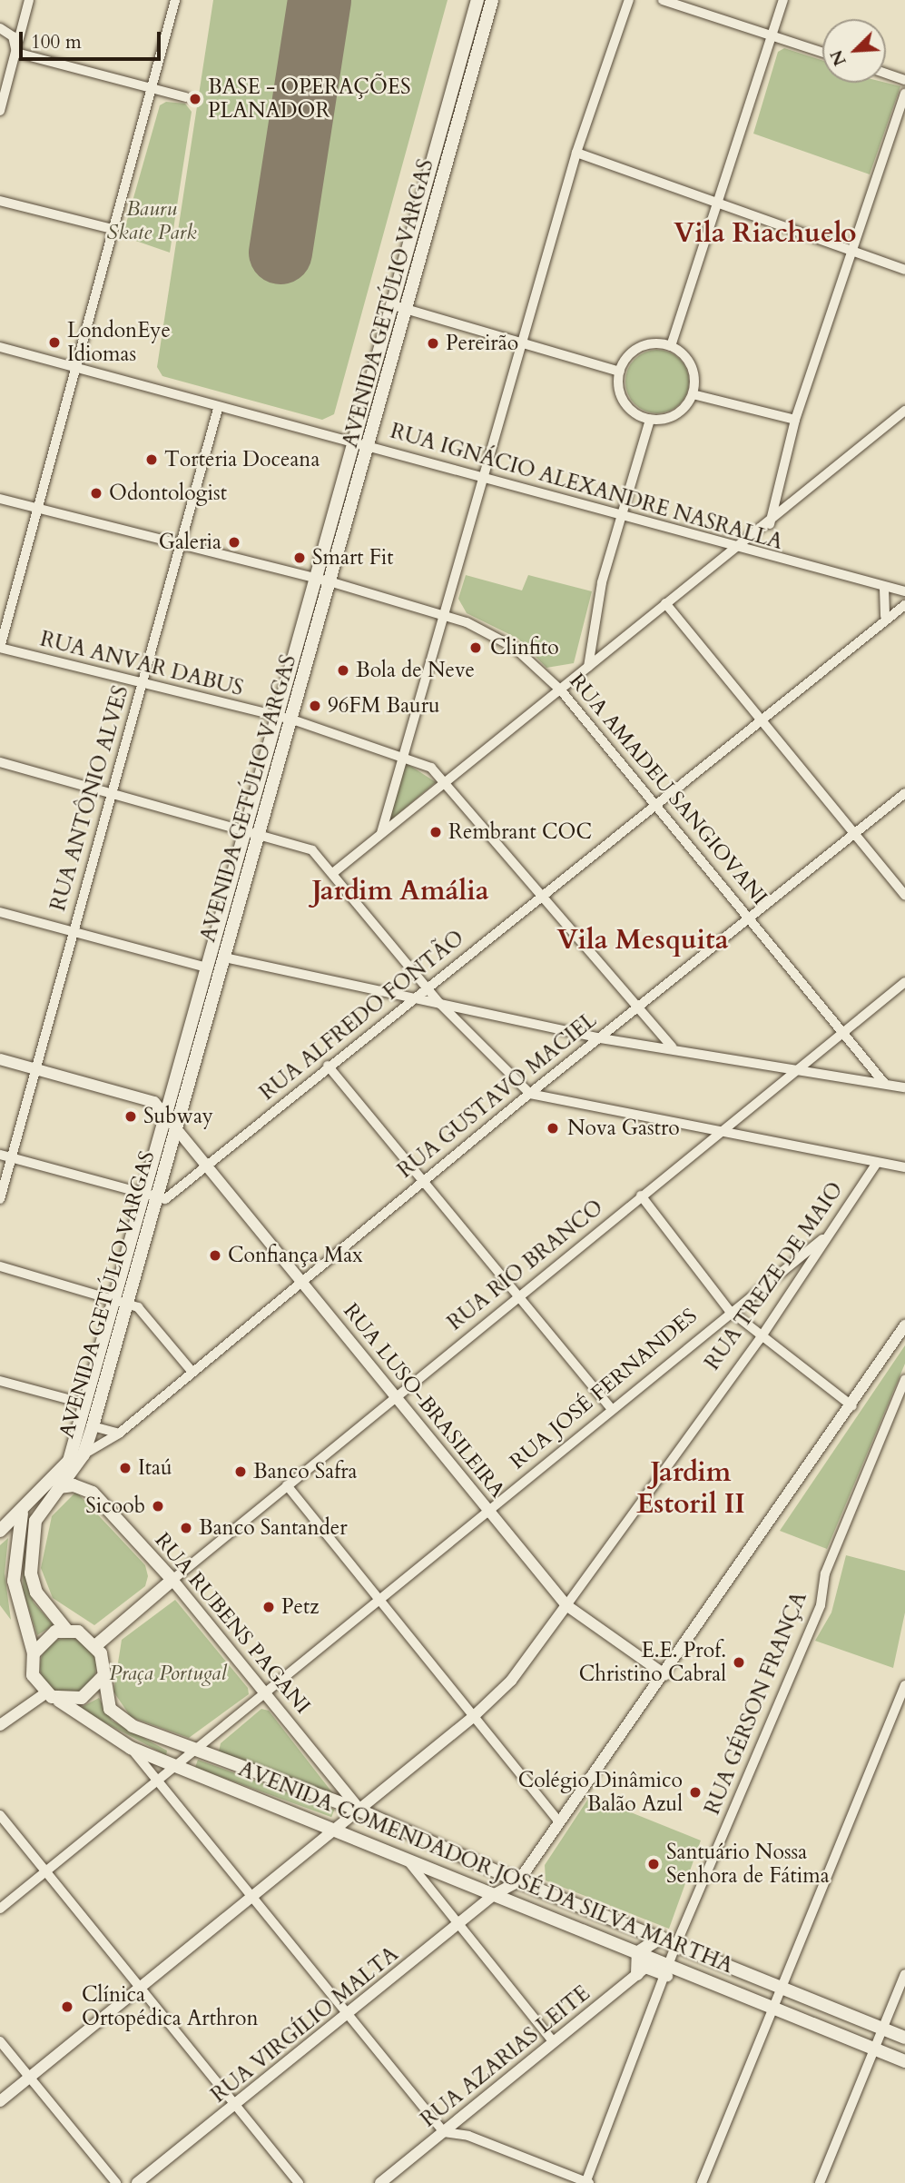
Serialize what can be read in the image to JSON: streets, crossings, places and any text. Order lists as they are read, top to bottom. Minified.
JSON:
{"streets":{"main road":["AVENIDA GETÚLIO VARGAS","RUA RUBENS PAGANI","AVENIDA COMENDADOR JOSÉ DA SILVA MARTHA"],"street":["RUA IGNÁCIO ALEXANDRE NASRALLA","RUA ANVAR DABUS","RUA AMADEU SANGIOVANI","RUA ANTÔNIO ALVES","RUA ALFREDO FONTÃO","RUA GUSTAVO MACIEL","RUA RIO BRANCO","RUA TREZE DE MAIO","RUA JOSÉ FERNANDES","RUA LUSO-BRASILEIRA","RUA GÉRSON FRANÇA","RUA VIRGÍLIO MALTA","RUA AZARIAS LEITE"]},"crossings":[["AVENIDA GETÚLIO VARGAS","RUA IGNÁCIO ALEXANDRE NASRALLA"],["AVENIDA GETÚLIO VARGAS","RUA ANVAR DABUS"],["AVENIDA GETÚLIO VARGAS","RUA AMADEU SANGIOVANI"],["AVENIDA GETÚLIO VARGAS","RUA ALFREDO FONTÃO"],["AVENIDA GETÚLIO VARGAS","RUA GUSTAVO MACIEL"],["AVENIDA GETÚLIO VARGAS","RUA LUSO-BRASILEIRA"],["RUA IGNÁCIO ALEXANDRE NASRALLA","RUA ANTÔNIO ALVES"],["RUA ANVAR DABUS","RUA ANTÔNIO ALVES"],["RUA ANVAR DABUS","RUA ALFREDO FONTÃO"],["RUA ANVAR DABUS","RUA GUSTAVO MACIEL"],["RUA AMADEU SANGIOVANI","RUA ANTÔNIO ALVES"],["RUA AMADEU SANGIOVANI","RUA ALFREDO FONTÃO"],["RUA AMADEU SANGIOVANI","RUA GUSTAVO MACIEL"],["RUA AMADEU SANGIOVANI","RUA RIO BRANCO"],["RUA ALFREDO FONTÃO","RUA LUSO-BRASILEIRA"],["RUA GUSTAVO MACIEL","RUA LUSO-BRASILEIRA"],["RUA RIO BRANCO","RUA LUSO-BRASILEIRA"],["RUA RIO BRANCO","RUA RUBENS PAGANI"],["RUA TREZE DE MAIO","RUA JOSÉ FERNANDES"],["RUA TREZE DE MAIO","RUA LUSO-BRASILEIRA"],["RUA TREZE DE MAIO","RUA RUBENS PAGANI"],["RUA TREZE DE MAIO","AVENIDA COMENDADOR JOSÉ DA SILVA MARTHA"],["RUA JOSÉ FERNANDES","RUA LUSO-BRASILEIRA"],["RUA JOSÉ FERNANDES","RUA RUBENS PAGANI"],["RUA RUBENS PAGANI","AVENIDA COMENDADOR JOSÉ DA SILVA MARTHA"],["RUA GÉRSON FRANÇA","AVENIDA COMENDADOR JOSÉ DA SILVA MARTHA"],["AVENIDA COMENDADOR JOSÉ DA SILVA MARTHA","RUA VIRGÍLIO MALTA"],["AVENIDA COMENDADOR JOSÉ DA SILVA MARTHA","RUA AZARIAS LEITE"]],"districts":["Vila Riachuelo","Jardim Amália","Vila Mesquita","Jardim Estoril II"],"parks":["Bauru Skate Park","Praça Portugal"],"places":["BASE - OPERAÇÕES PLANADOR","LondonEye Idiomas","Pereirão","Torteria Doceana","Odontologist","Galeria","Smart Fit","Clinfito","Bola de Neve","96FM Bauru","Rembrant COC","Subway","Nova Gastro","Confiança Max","Itaú","Banco Safra","Sicoob","Banco Santander","Petz","E.E. Prof. Christino Cabral","Colégio Dinâmico Balão Azul","Santuário Nossa Senhora de Fátima","Clínica Ortopédica Arthron"],"scale_bar":"100 m","north":"bottom left"}
